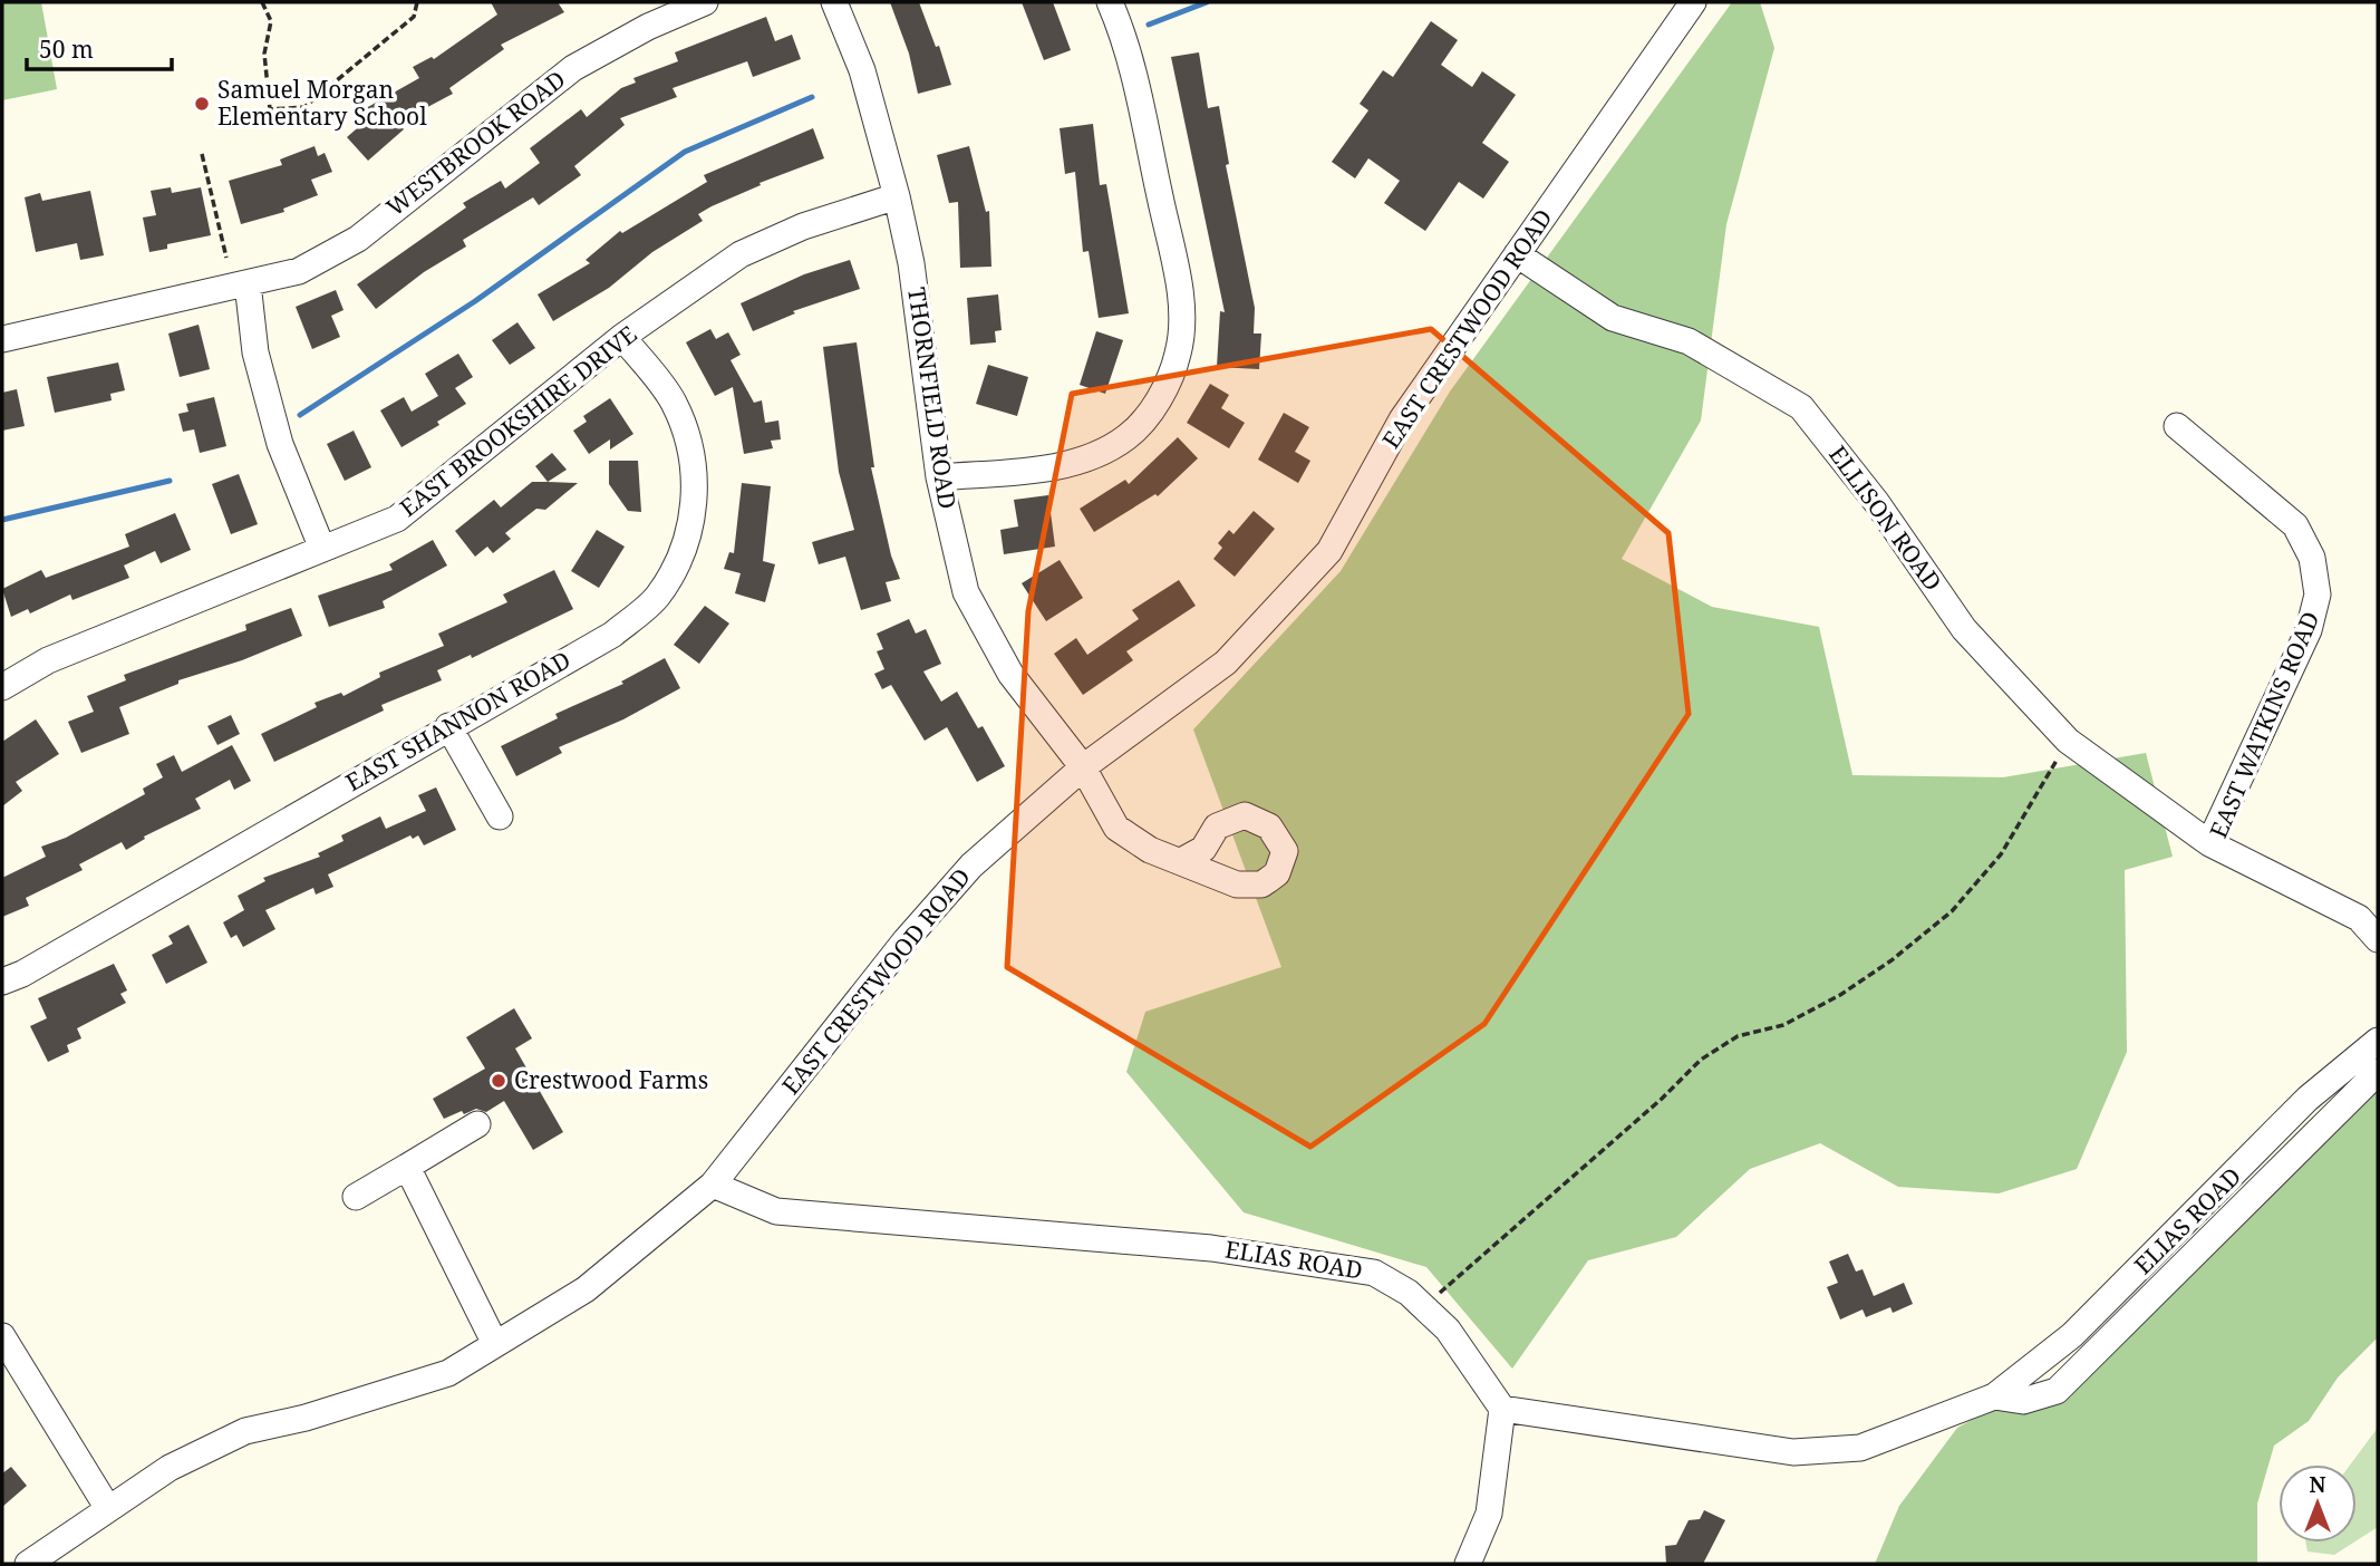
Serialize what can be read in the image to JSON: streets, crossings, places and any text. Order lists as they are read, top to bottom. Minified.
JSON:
{"streets":{"street":["WESTBROOK ROAD","EAST CRESTWOOD ROAD","THORNFIELD ROAD","EAST BROOKSHIRE DRIVE","ELLISON ROAD","EAST SHANNON ROAD","EAST WATKINS ROAD","ELIAS ROAD"]},"crossings":[["EAST CRESTWOOD ROAD","THORNFIELD ROAD"],["EAST CRESTWOOD ROAD","ELLISON ROAD"],["EAST CRESTWOOD ROAD","ELIAS ROAD"],["THORNFIELD ROAD","EAST BROOKSHIRE DRIVE"],["EAST BROOKSHIRE DRIVE","EAST SHANNON ROAD"],["ELLISON ROAD","EAST WATKINS ROAD"]],"places":["Samuel Morgan Elementary School","Crestwood Farms"],"scale_bar":"50 m","north":"top"}
